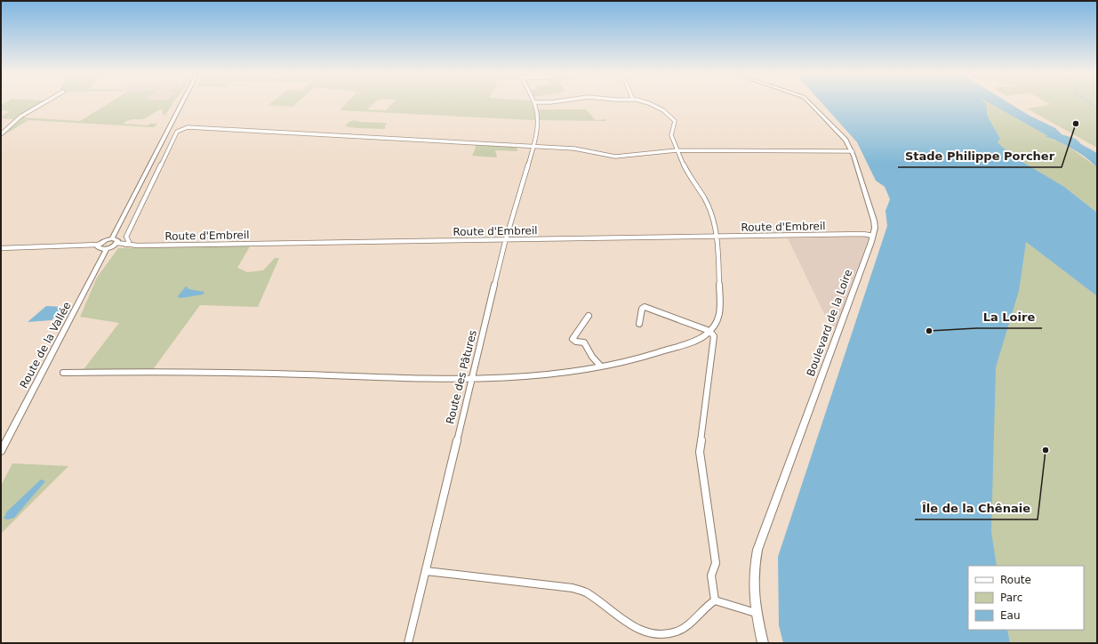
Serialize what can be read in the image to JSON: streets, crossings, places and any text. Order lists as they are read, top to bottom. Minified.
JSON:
{"streets":{"main road":["Boulevard de la Loire","Route de la Vallée"],"street":["Route d'Embreil","Route des Pâtures"]},"crossings":[["Route d'Embreil","Boulevard de la Loire"],["Route d'Embreil","Route des Pâtures"]],"places":["Stade Philippe Porcher","La Loire","Île de la Chênaie"],"legend":["Route","Parc","Eau"]}
